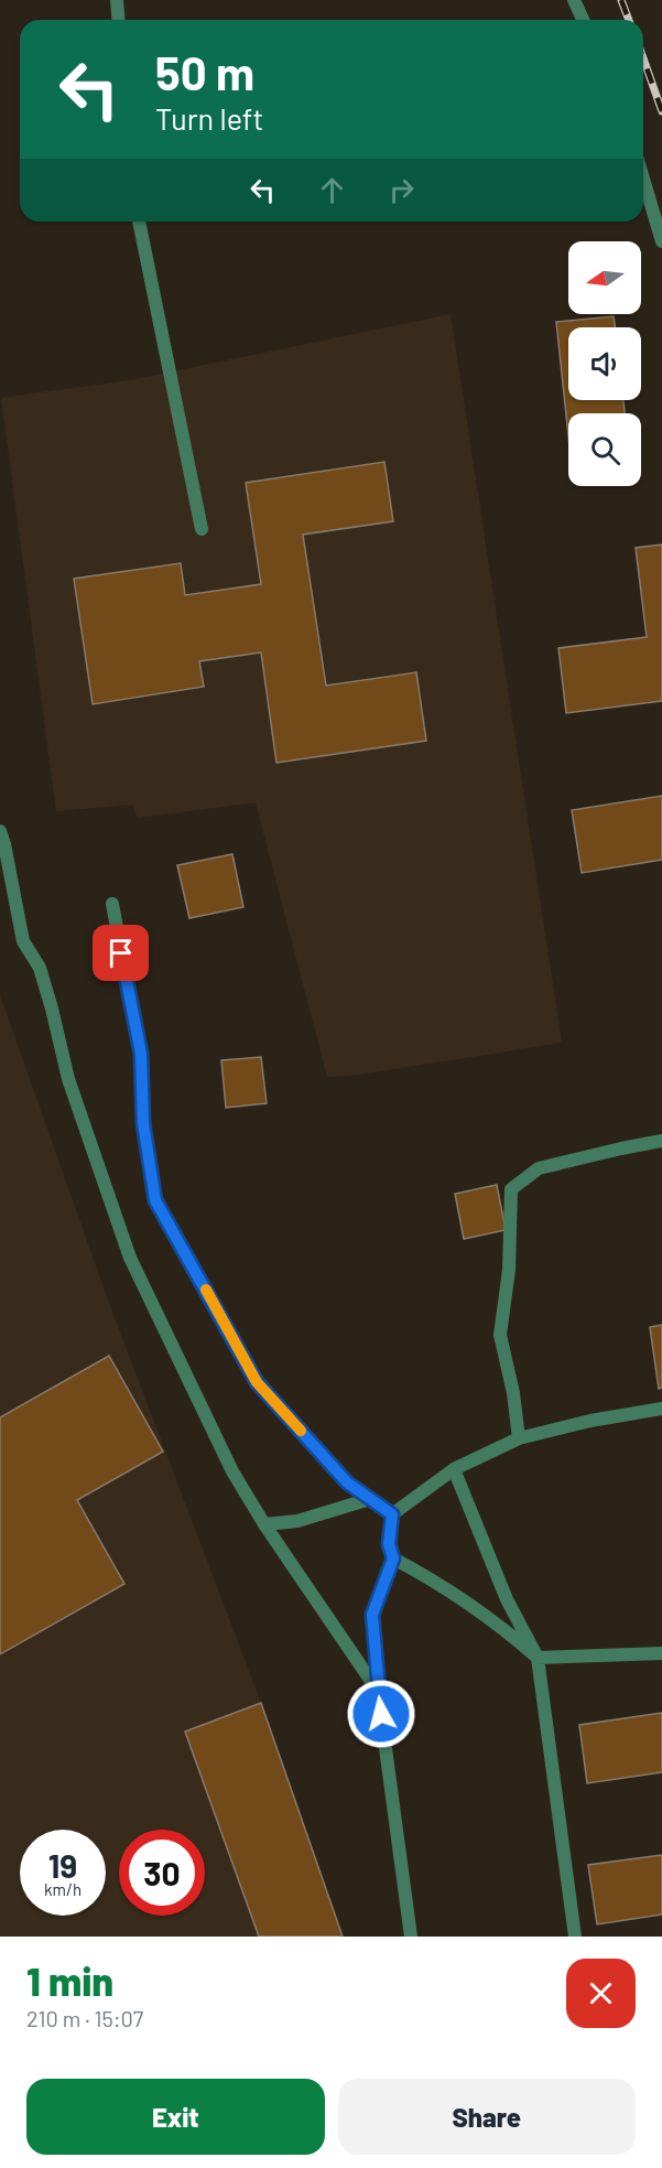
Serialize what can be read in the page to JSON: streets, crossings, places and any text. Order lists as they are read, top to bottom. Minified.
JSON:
{"north":"left","page":{"turn":["50 m","Turn left"],"speed":"19 km/h","limit":"30","heading":["1 min","210 m · 15:07"],"buttons":["Exit","Share"]}}
